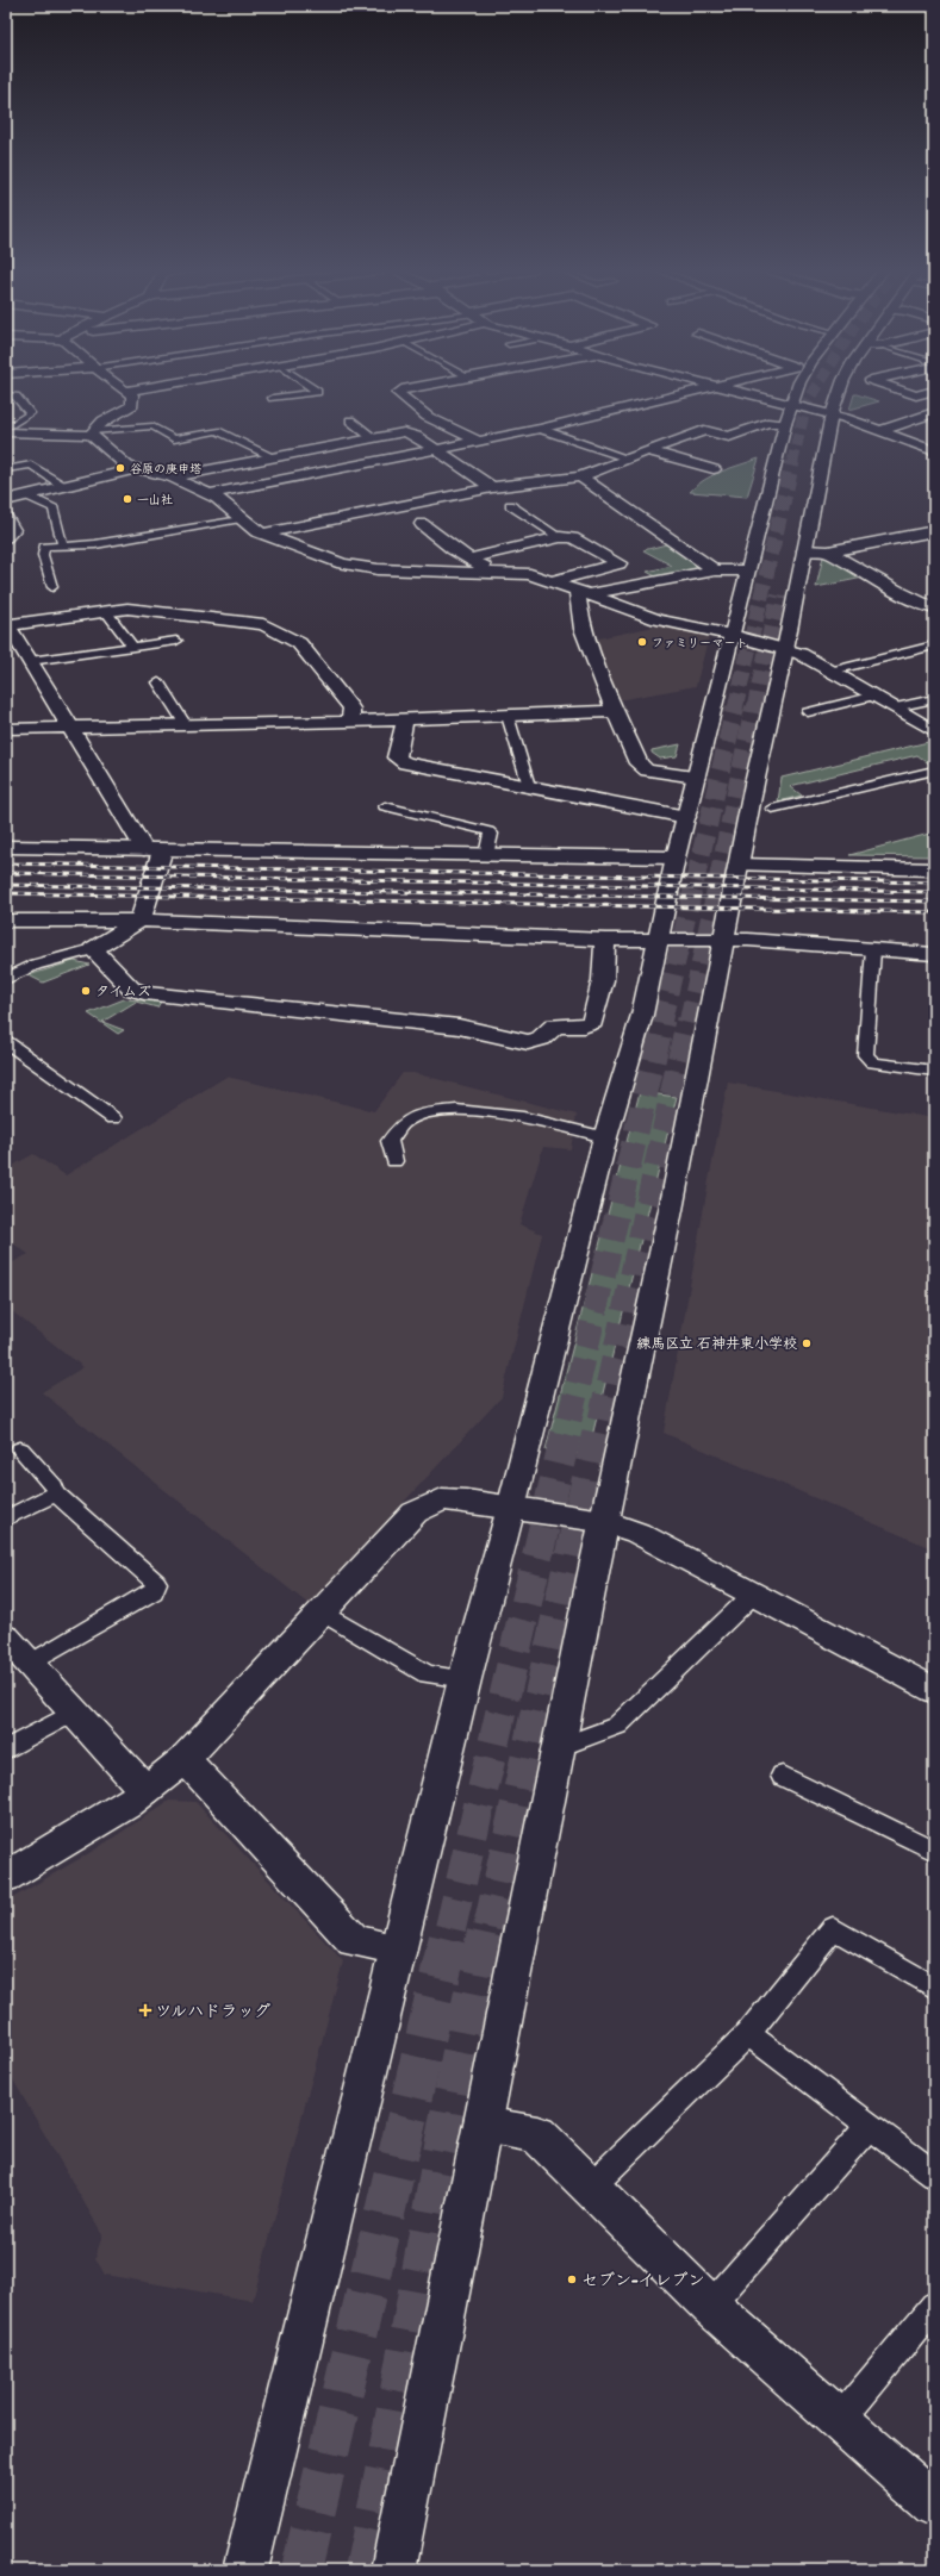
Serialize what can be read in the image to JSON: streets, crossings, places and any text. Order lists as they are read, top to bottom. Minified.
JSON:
{"places":{"other":["谷原の庚申塔","一山社","ファミリーマート","タイムズ","練馬区立 石神井東小学校","セブン-イレブン"],"health":["ツルハドラッグ"]}}
